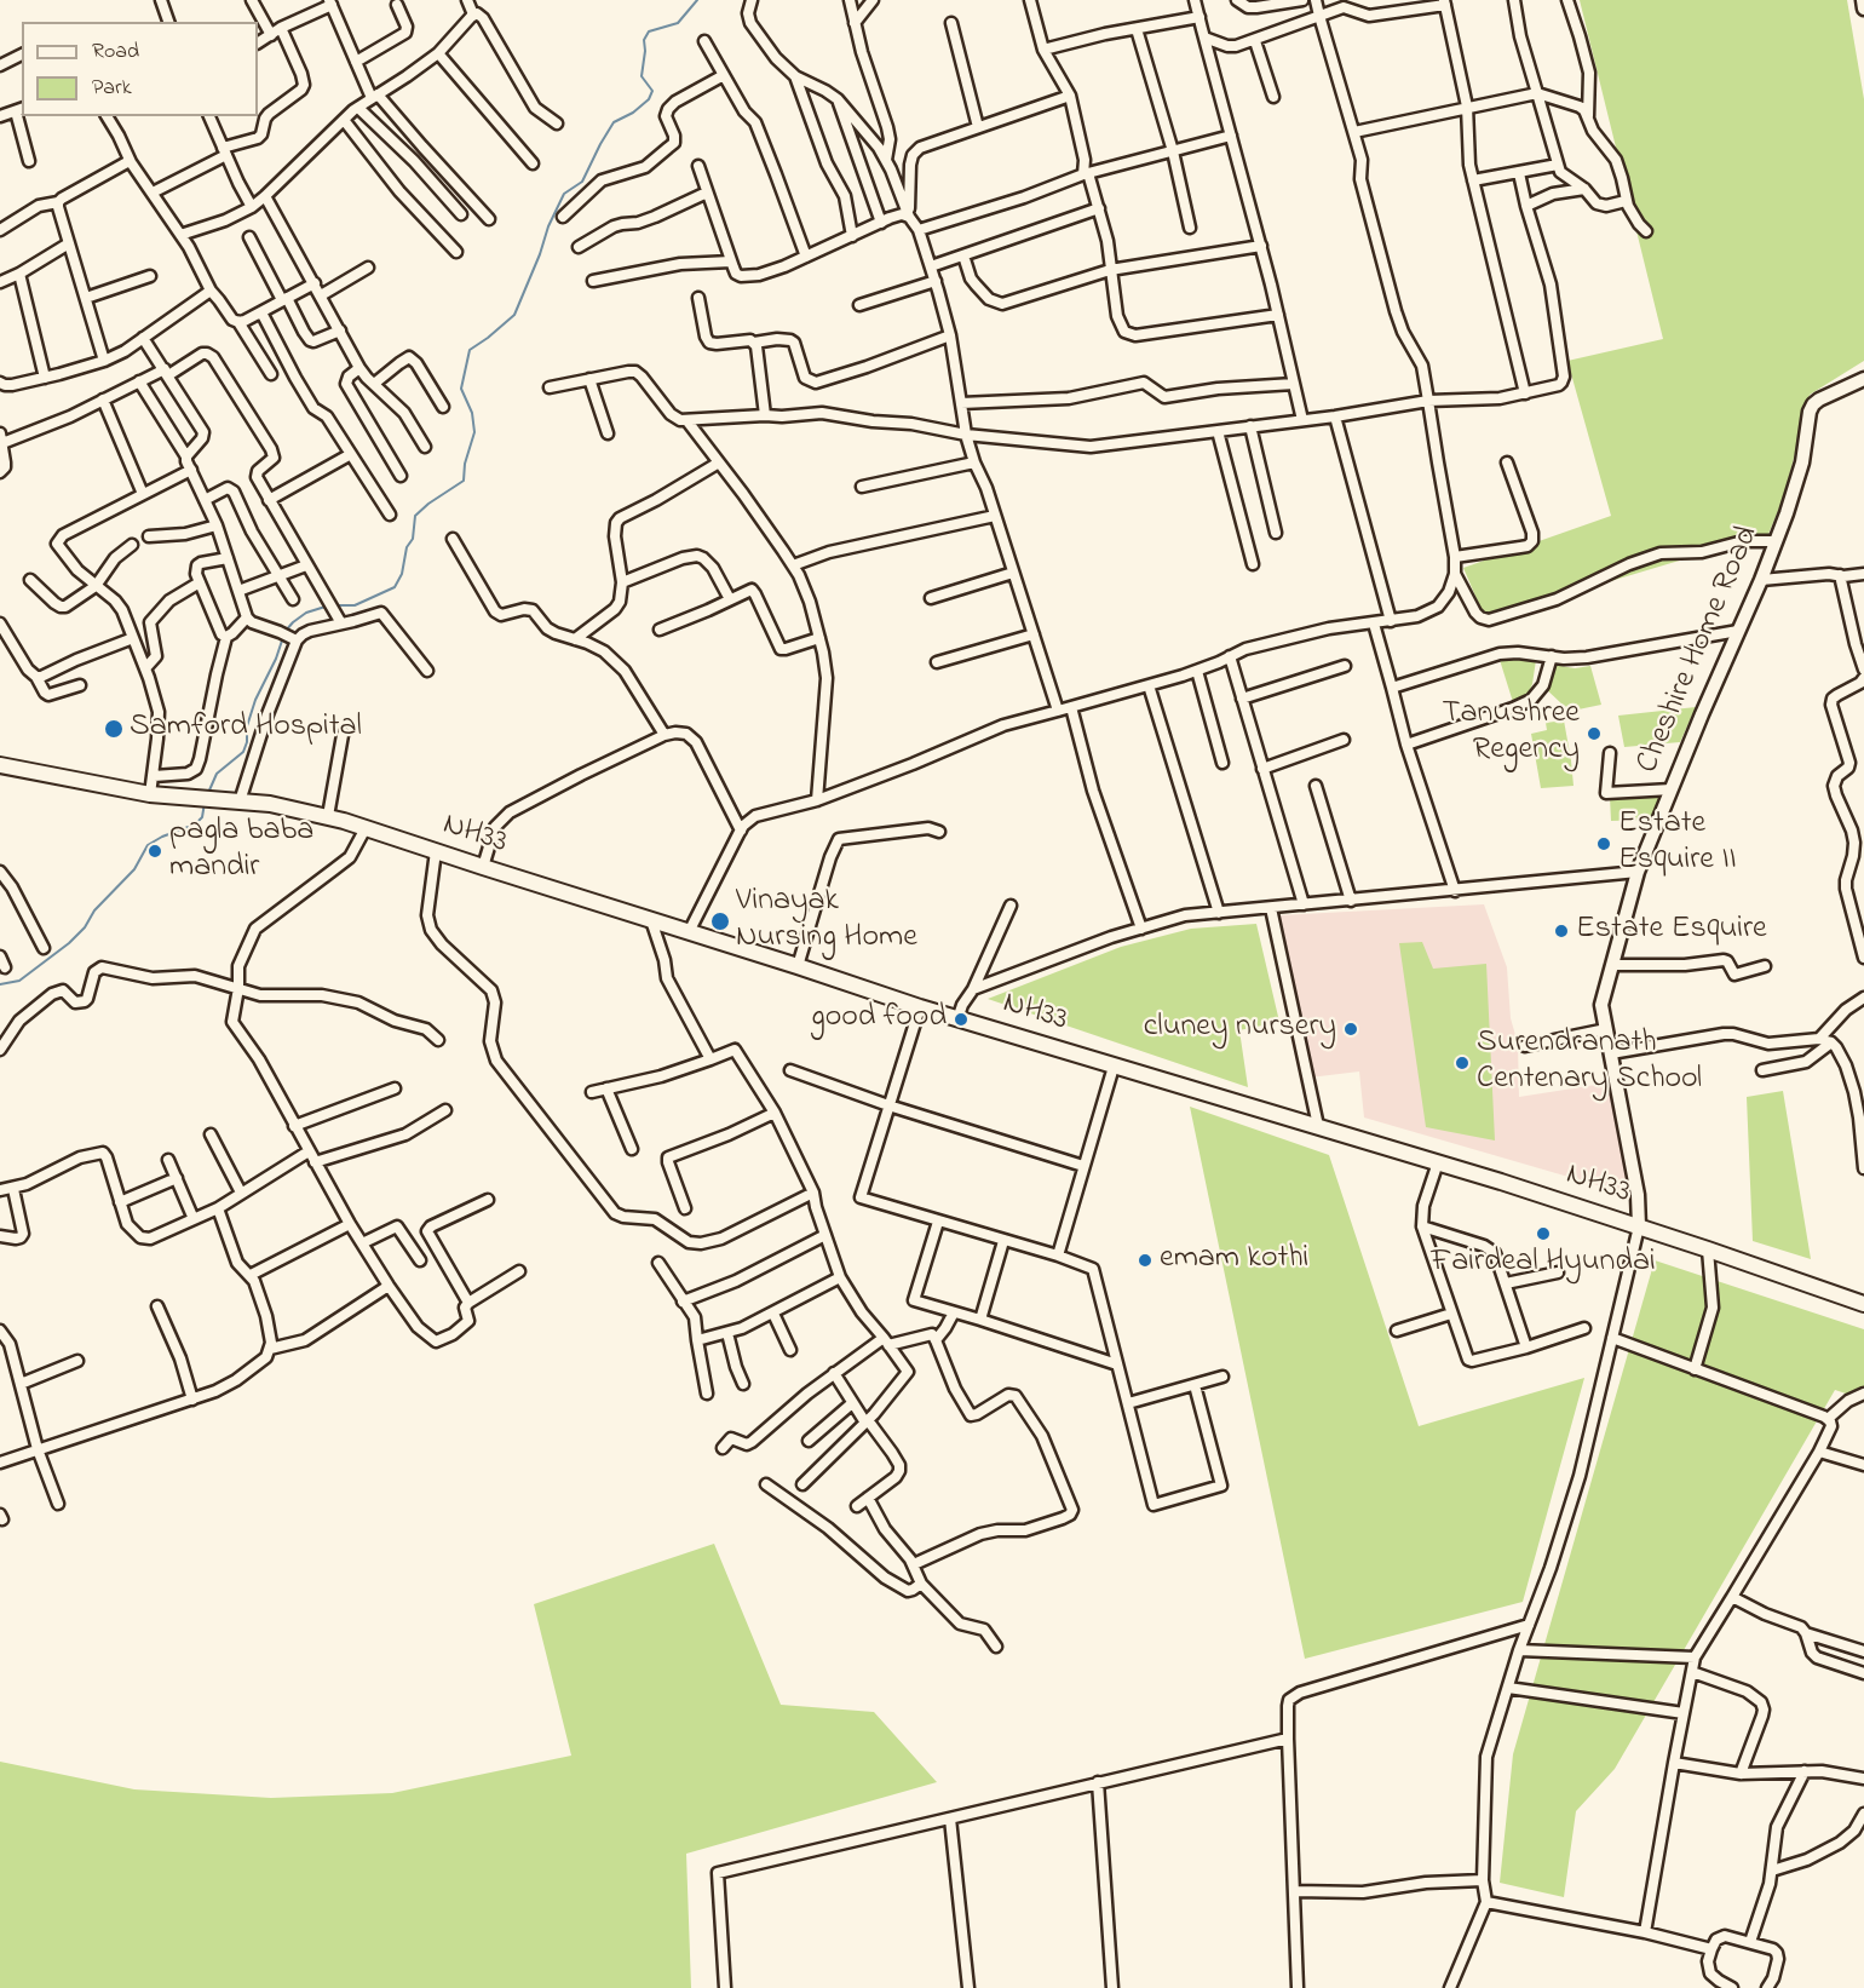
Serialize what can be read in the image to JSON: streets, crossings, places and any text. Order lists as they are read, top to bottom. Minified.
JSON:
{"streets":{"main road":["NH33"],"street":["Cheshire Home Road"]},"crossings":[["Cheshire Home Road","NH33"]],"places":["Samford Hospital","Tanushree Regency","Estate Esquire II","pagla baba mandir","Vinayak Nursing Home","Estate Esquire","good food","cluney nursery","Surendranath Centenary School","Fairdeal Hyundai","emam kothi"],"legend":["Road","Park"]}
